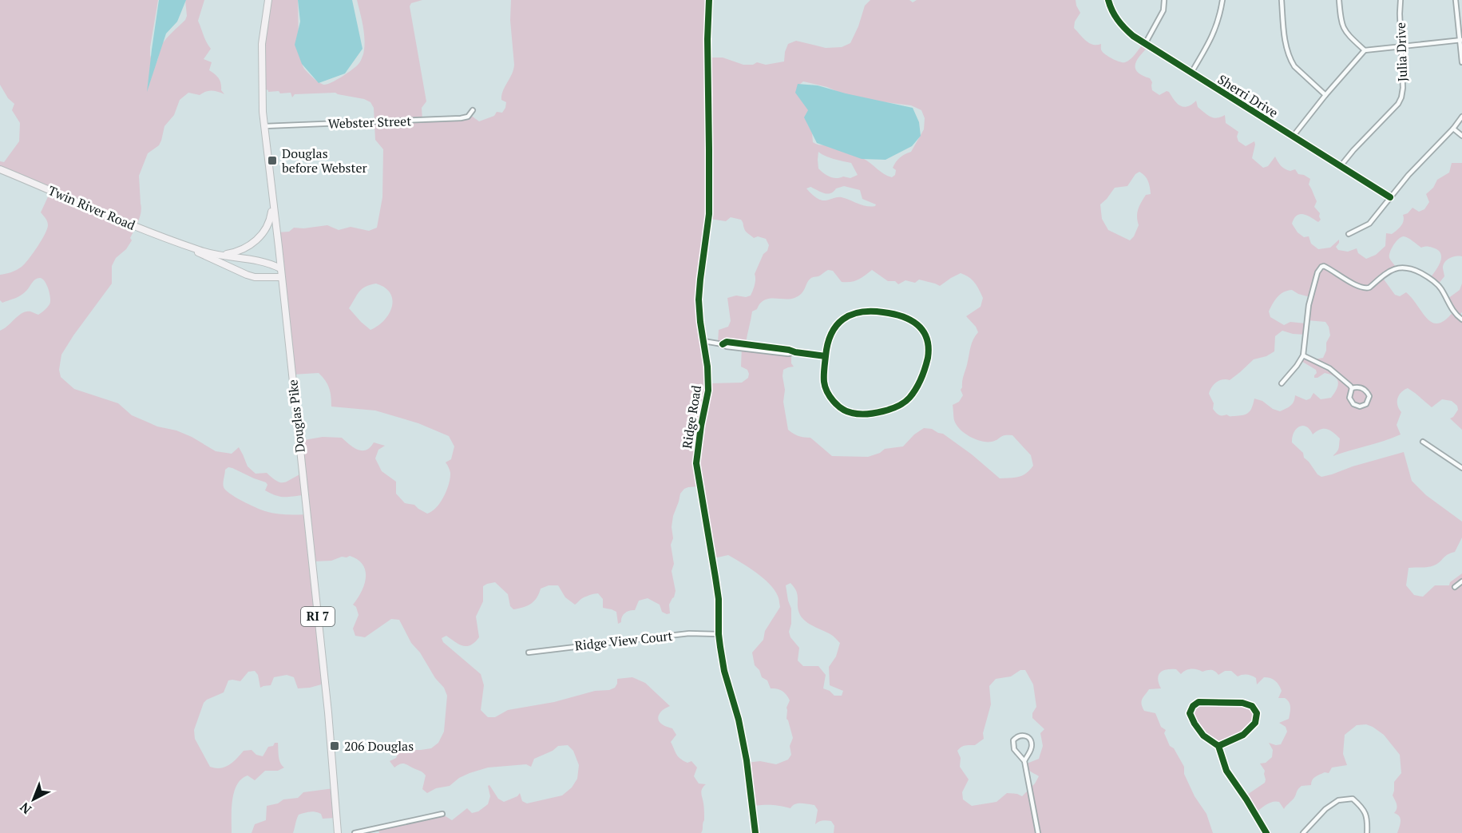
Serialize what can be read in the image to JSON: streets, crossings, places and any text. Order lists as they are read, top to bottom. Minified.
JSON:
{"streets":{"main road":["Twin River Road","Douglas Pike","RI 7"],"street":["Julia Drive","Sherri Drive","Webster Street","Ridge Road","Ridge View Court"]},"crossings":[["Julia Drive","Sherri Drive"],["Webster Street","Douglas Pike"],["Twin River Road","Douglas Pike"],["Ridge Road","Ridge View Court"]],"places":{"transit":["Douglas before Webster","206 Douglas"]},"north":"bottom left"}
